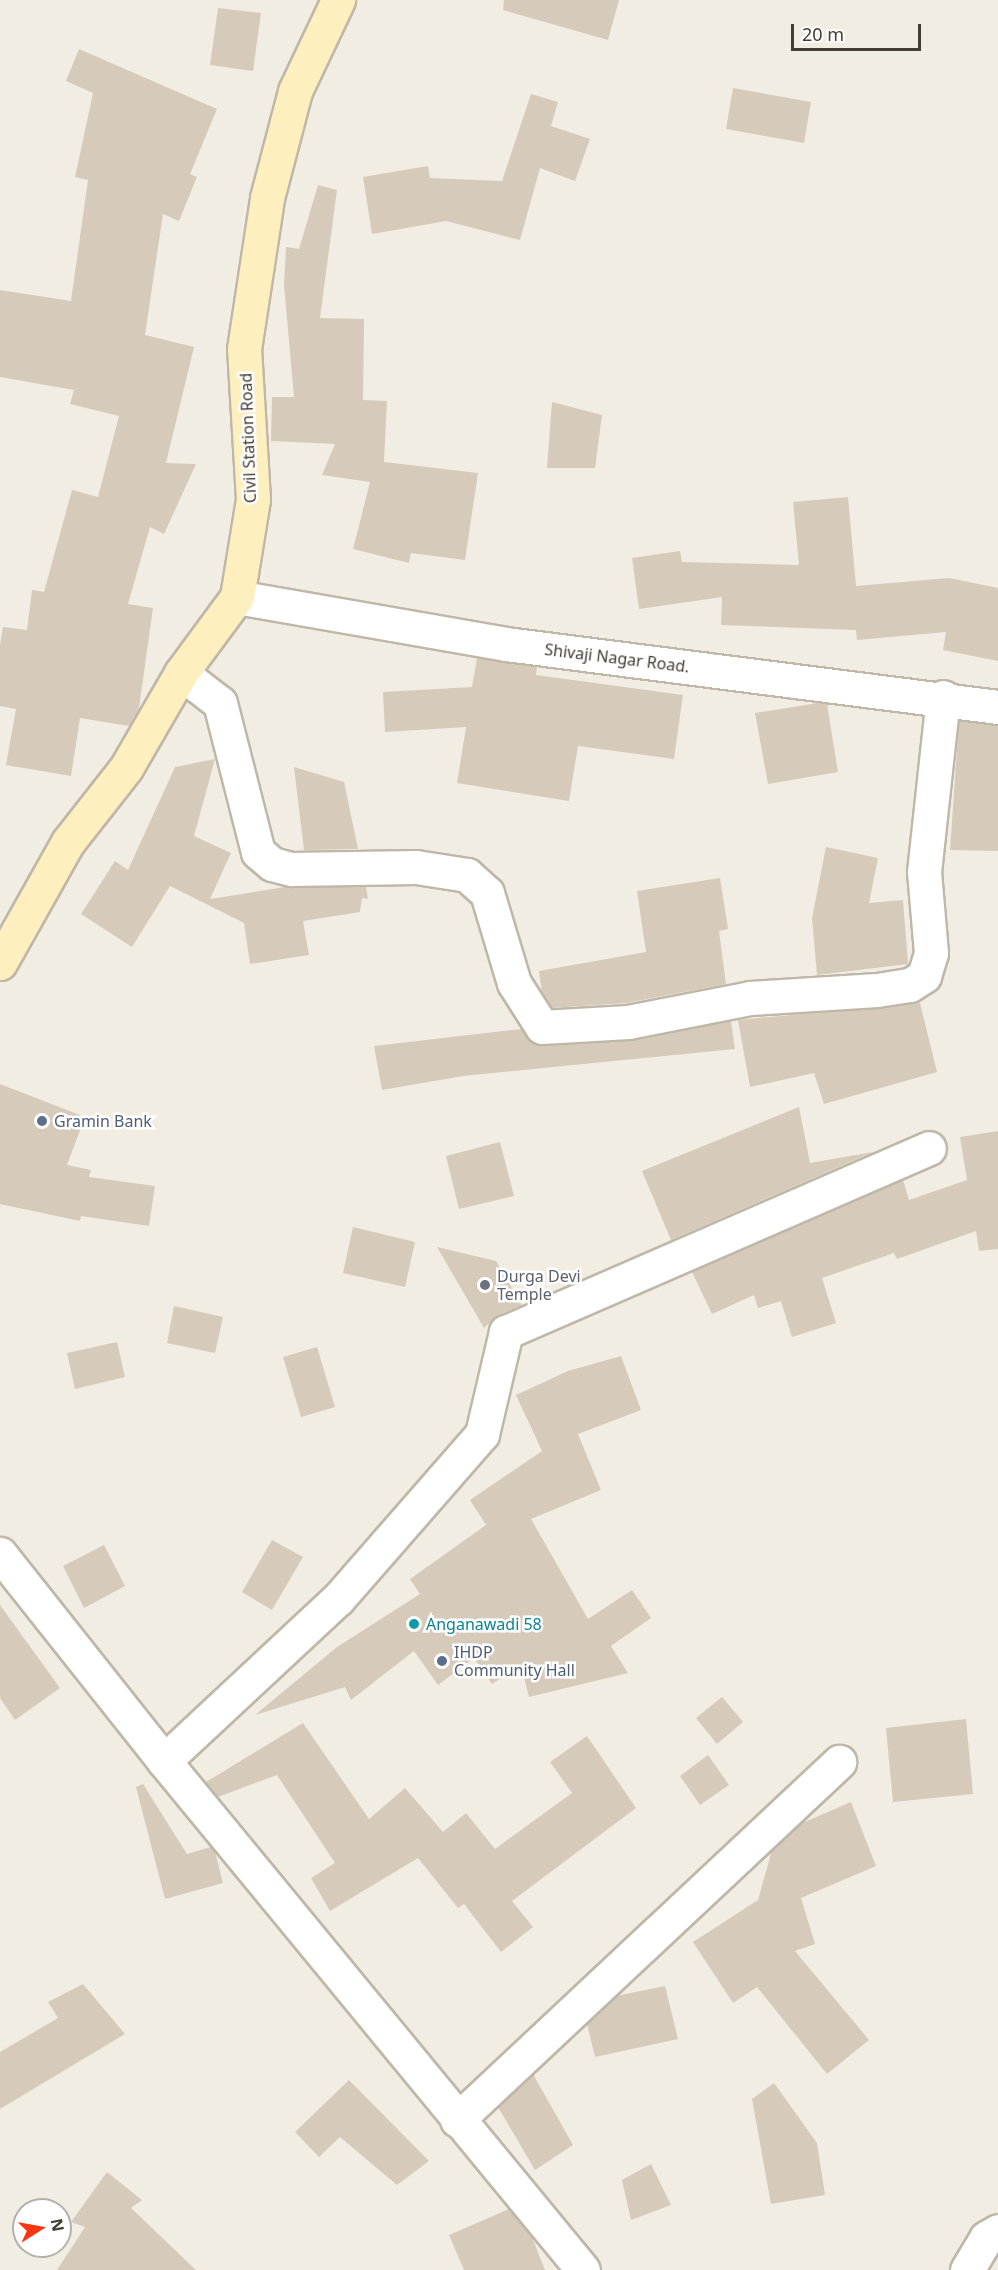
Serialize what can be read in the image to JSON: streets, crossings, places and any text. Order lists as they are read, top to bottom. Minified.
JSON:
{"streets":{"main road":["Civil Station Road"],"street":["Shivaji Nagar Road."]},"crossings":[["Civil Station Road","Shivaji Nagar Road."]],"places":["Gramin Bank","Durga Devi Temple","Anganawadi 58","IHDP Community Hall"],"scale_bar":"20 m","north":"right"}
